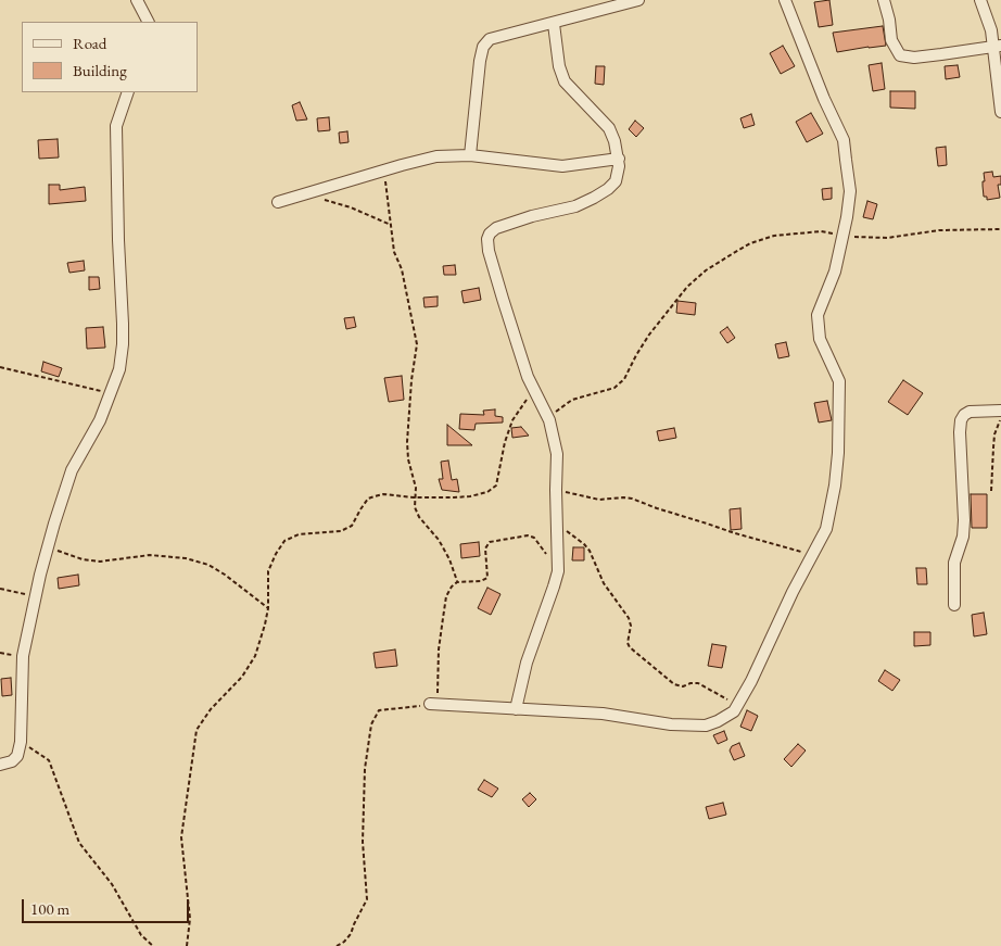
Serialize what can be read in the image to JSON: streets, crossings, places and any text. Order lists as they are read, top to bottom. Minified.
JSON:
{"legend":["Road","Building"],"scale_bar":"100 m"}
